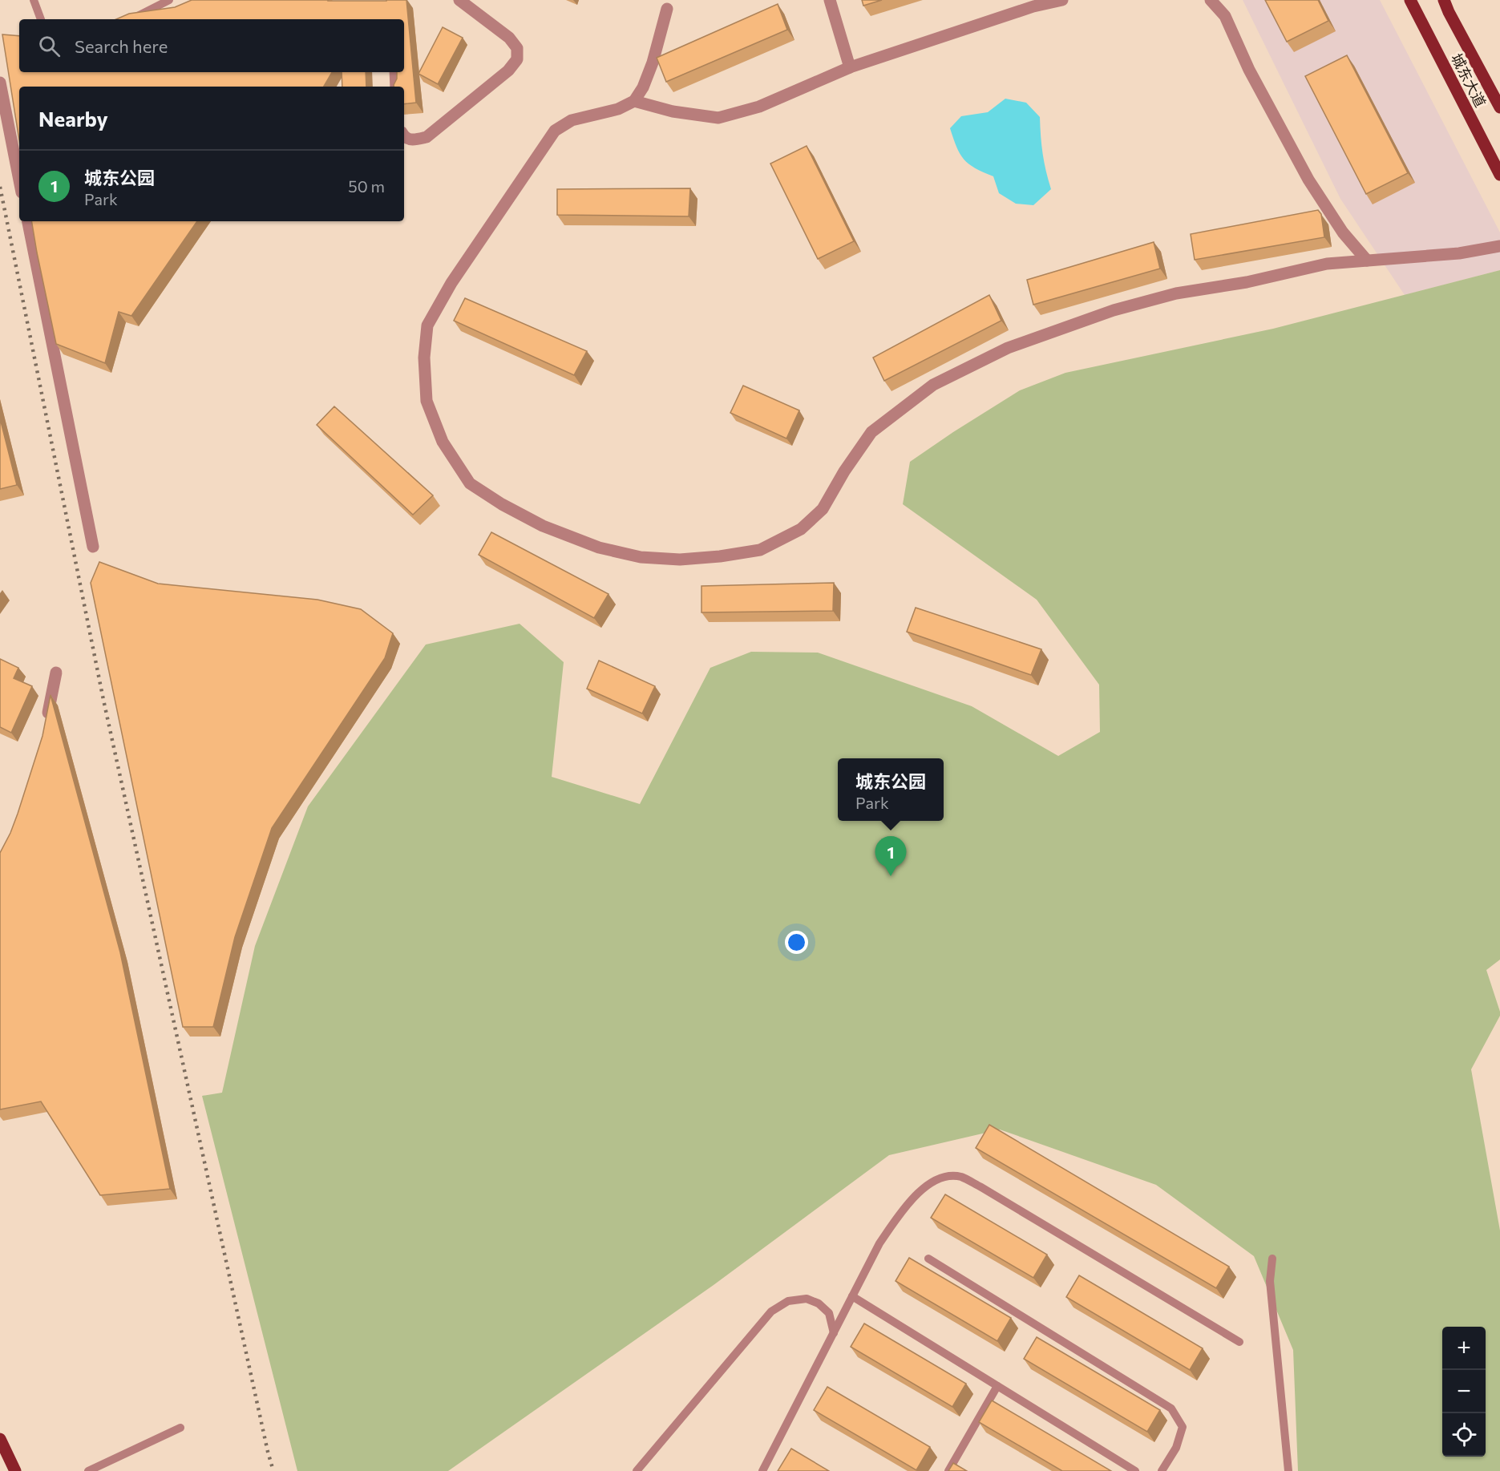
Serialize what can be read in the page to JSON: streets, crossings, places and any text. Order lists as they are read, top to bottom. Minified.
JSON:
{"streets":{"main road":["城东大道"]},"page":{"search":"Search here","heading":"Nearby","list":[{"mark":"1","name":"城东公园","note":"Park","value":"50 m"}],"popup":["城东公园","Park"],"pins":"1","map_buttons":["+","−"]}}
